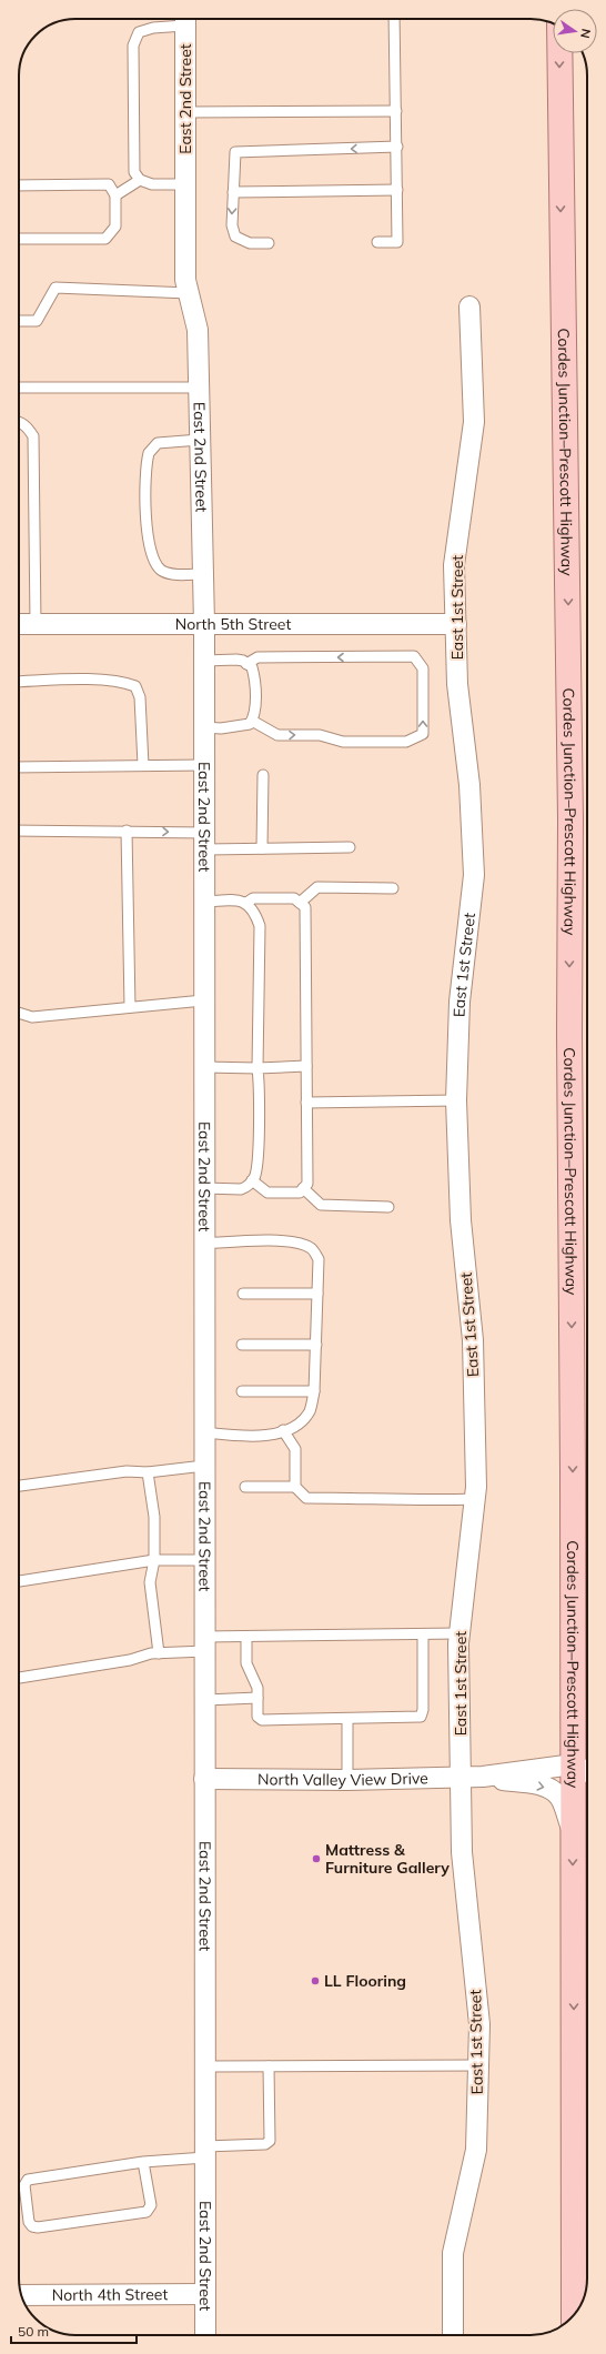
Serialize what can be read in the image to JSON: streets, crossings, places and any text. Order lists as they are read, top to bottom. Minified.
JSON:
{"streets":{"main road":["Cordes Junction–Prescott Highway"],"street":["East 2nd Street","East 1st Street","North 5th Street","North Valley View Drive","North 4th Street"]},"crossings":[["East 2nd Street","North 5th Street"],["East 2nd Street","North Valley View Drive"],["East 2nd Street","North 4th Street"],["Cordes Junction–Prescott Highway","North Valley View Drive"],["East 1st Street","North 5th Street"],["East 1st Street","North Valley View Drive"]],"one_way":["Cordes Junction–Prescott Highway"],"places":["Mattress & Furniture Gallery","LL Flooring"],"scale_bar":"50 m","north":"right"}
